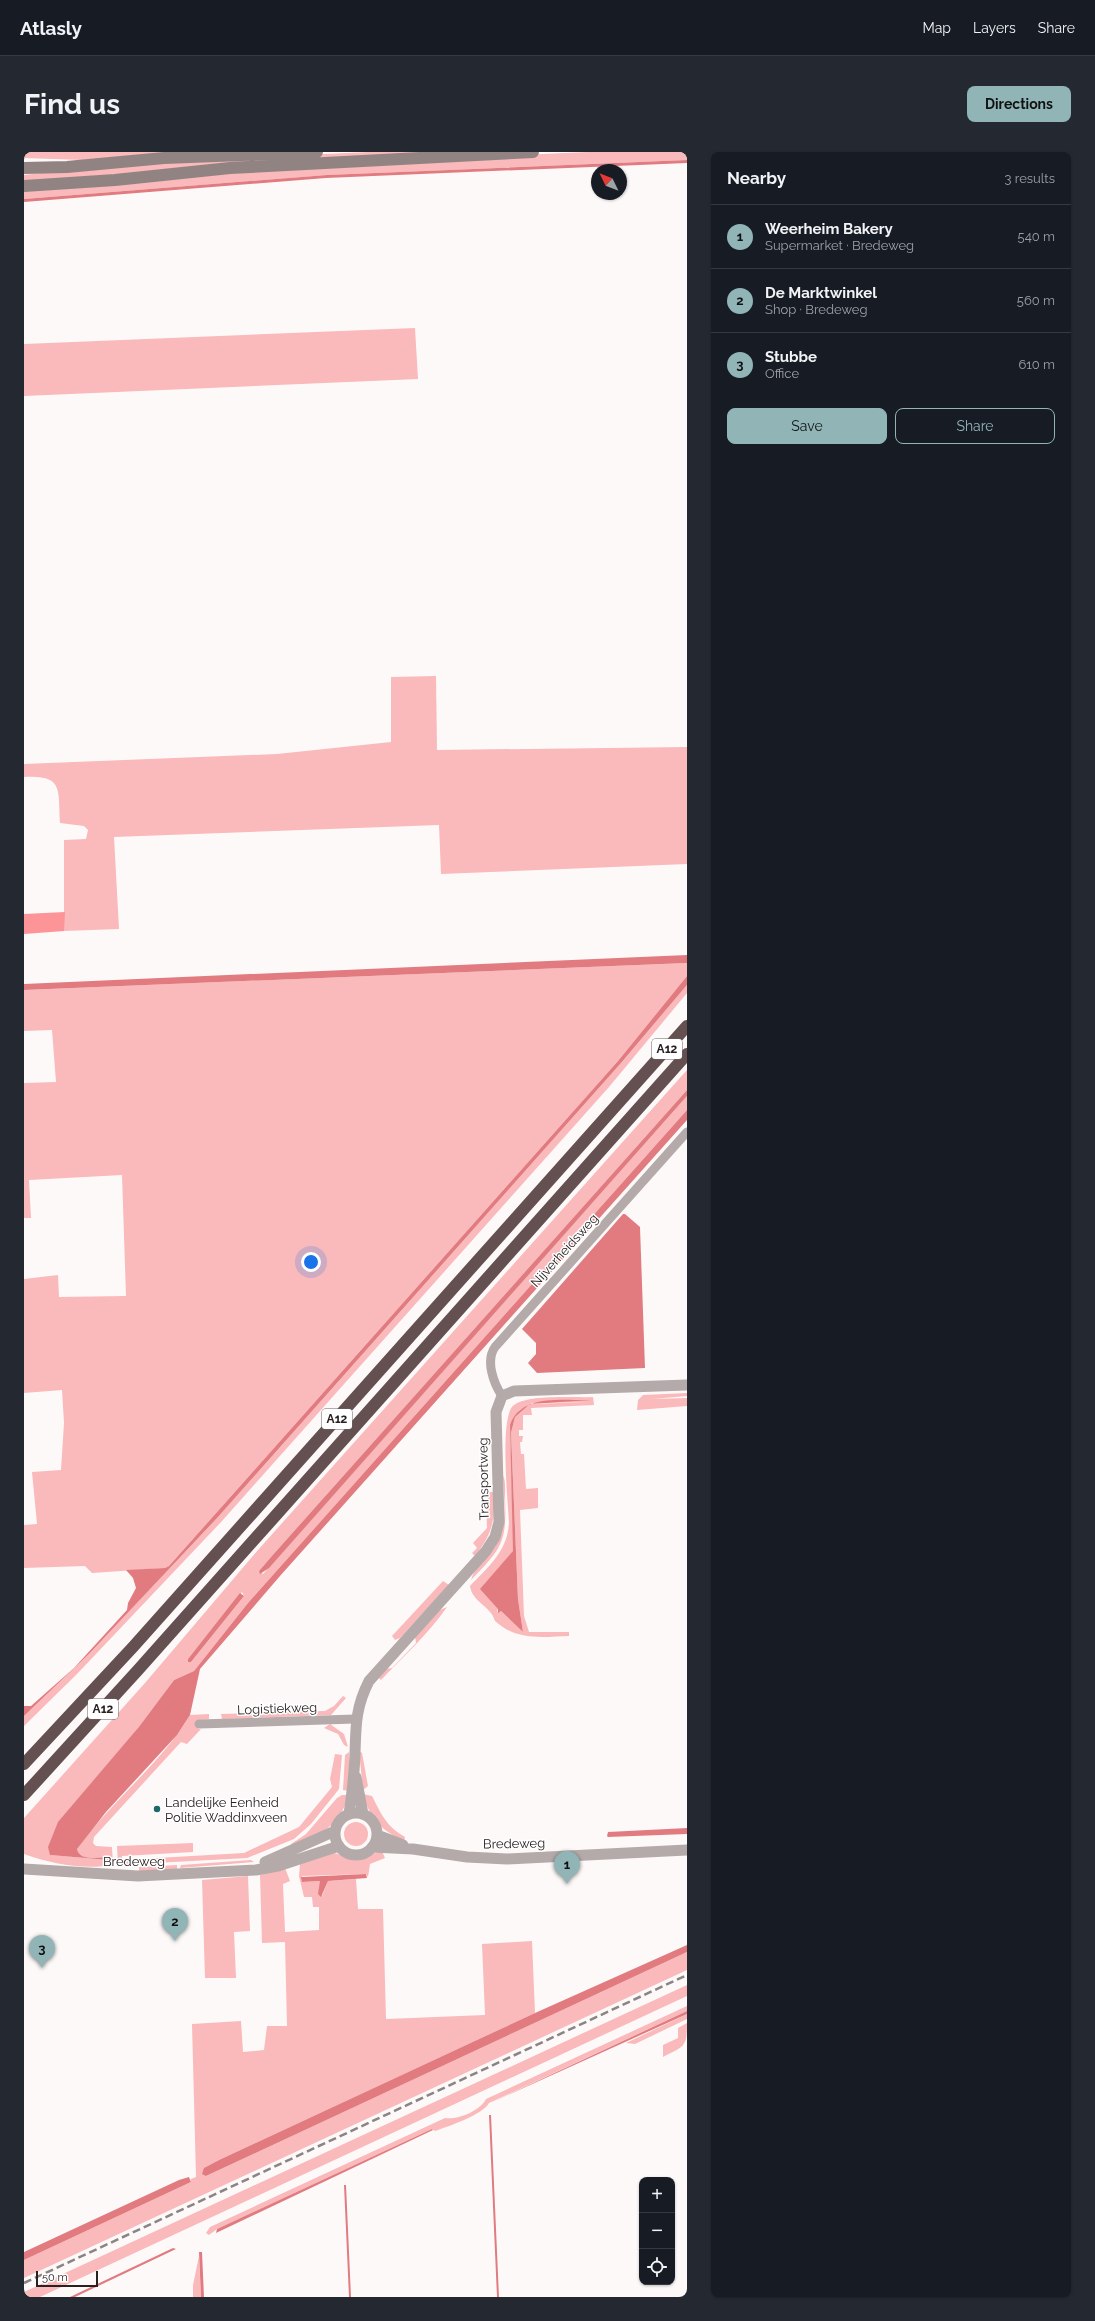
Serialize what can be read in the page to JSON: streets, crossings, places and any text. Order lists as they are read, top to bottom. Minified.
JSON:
{"streets":{"highway":["A12"],"street":["Nijverheidsweg","Transportweg","Logistiekweg","Bredeweg"]},"crossings":[["Nijverheidsweg","Transportweg"],["Transportweg","Logistiekweg"],["Transportweg","Bredeweg"]],"places":["Landelijke Eenheid Politie Waddinxveen"],"scale_bar":"50 m","north":"top left","page":{"header":"Atlasly","nav":["Map","Layers","Share"],"buttons":["Directions",["Save","Share"]],"title":"Find us","heading":["Nearby","3 results"],"list":[{"mark":"1","name":"Weerheim Bakery","note":"Supermarket · Bredeweg","value":"540 m"},{"mark":"2","name":"De Marktwinkel","note":"Shop · Bredeweg","value":"560 m"},{"mark":"3","name":"Stubbe","note":"Office","value":"610 m"}],"pins":["1","2","3"],"map_buttons":["+","−"],"scale":"50 m"}}
